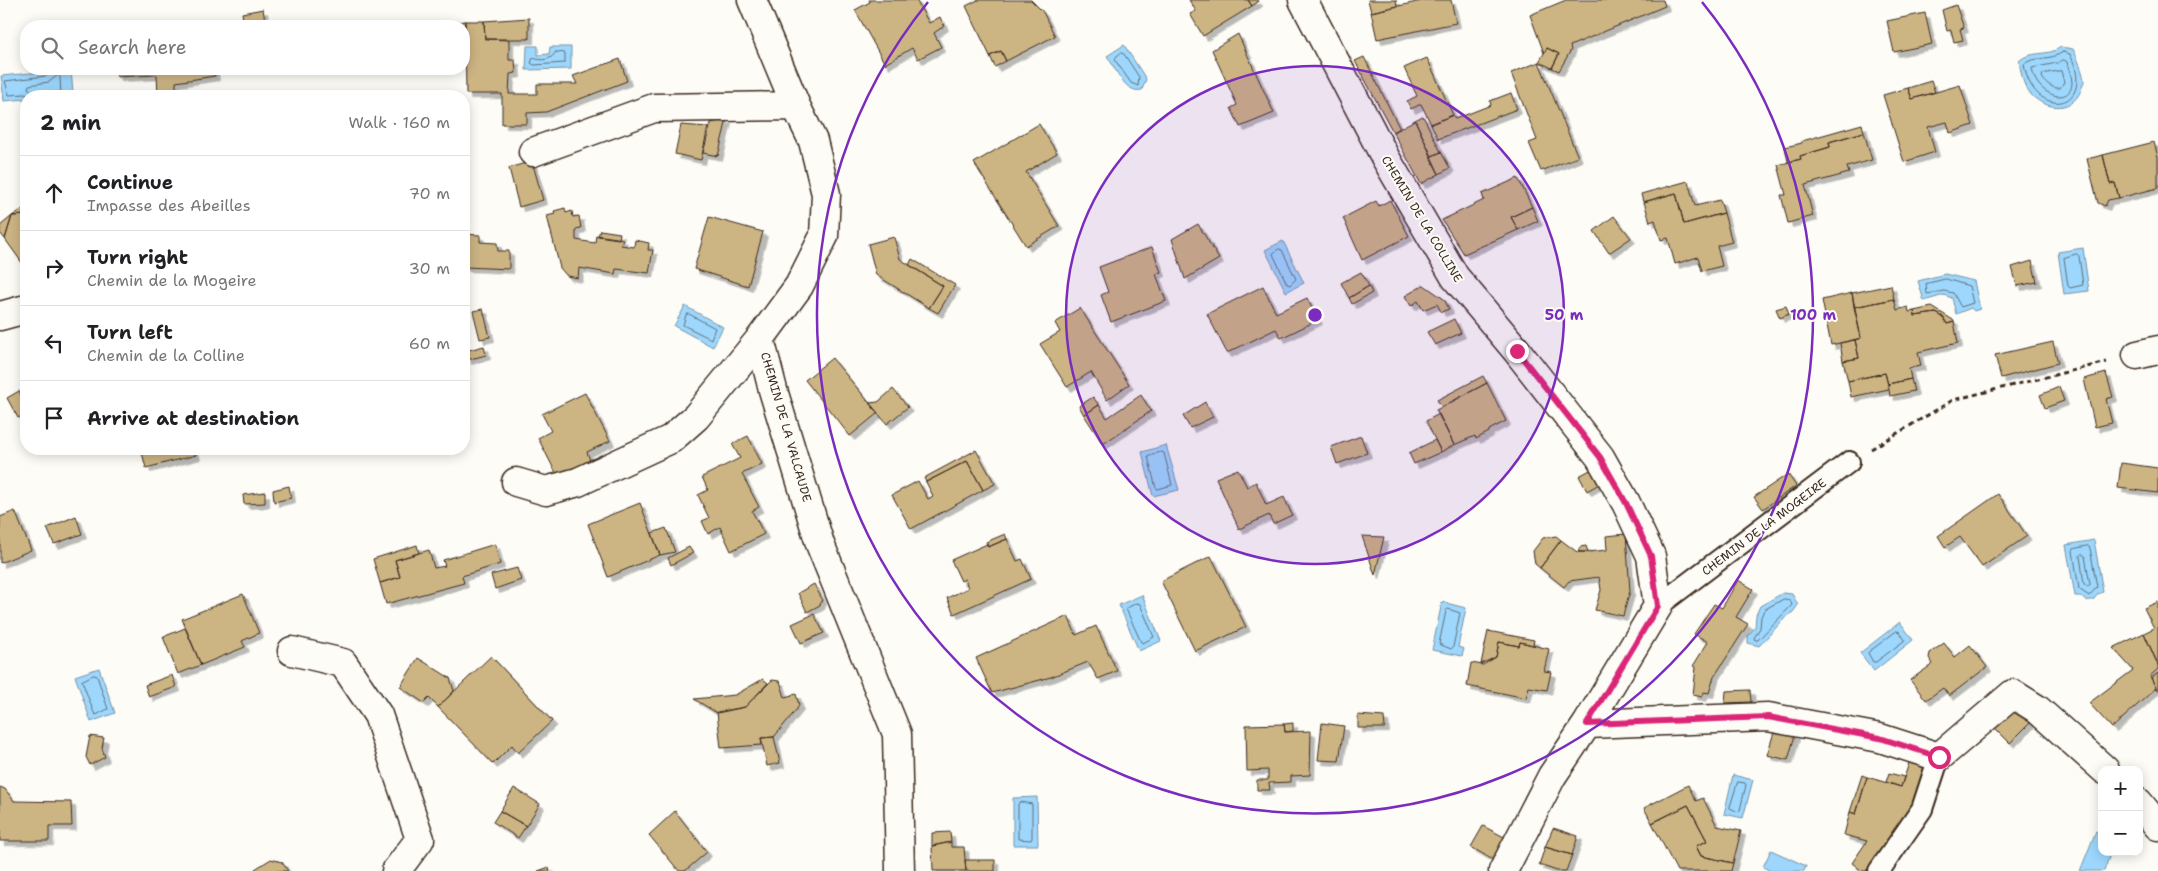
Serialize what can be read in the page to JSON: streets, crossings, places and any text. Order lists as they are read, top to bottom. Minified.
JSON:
{"streets":{"street":["CHEMIN DE LA COLLINE","CHEMIN DE LA VALCAUDE","CHEMIN DE LA MOGEIRE"]},"crossings":[["CHEMIN DE LA COLLINE","CHEMIN DE LA MOGEIRE"]],"page":{"search":"Search here","heading":["2 min","Walk · 160 m"],"list":[["Continue","Impasse des Abeilles","70 m"],["Turn right","Chemin de la Mogeire","30 m"],["Turn left","Chemin de la Colline","60 m"],"Arrive at destination"],"map_buttons":["+","−"]},"rings":["50 m","100 m"]}
